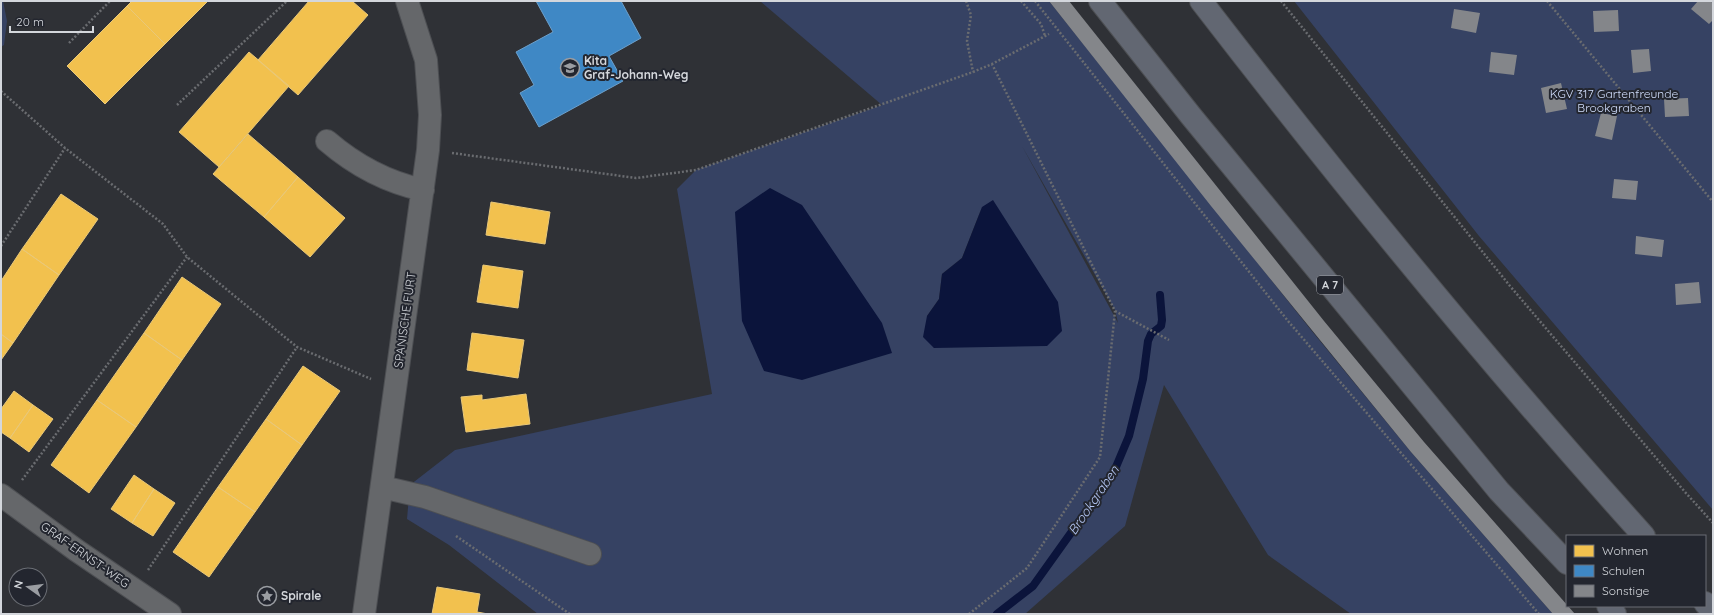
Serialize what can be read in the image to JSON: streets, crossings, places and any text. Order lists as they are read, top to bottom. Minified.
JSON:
{"streets":{"highway":["A 7"],"street":["SPANISCHE FURT","GRAF-ERNST-WEG"]},"water":["Brookgraben"],"parks":["KGV 317 Gartenfreunde Brookgraben"],"places":{"school or university":["Kita Graf-Johann-Weg"],"place":["Spirale"]},"legend":["Wohnen","Schulen","Sonstige"],"scale_bar":"20 m","north":"left"}
